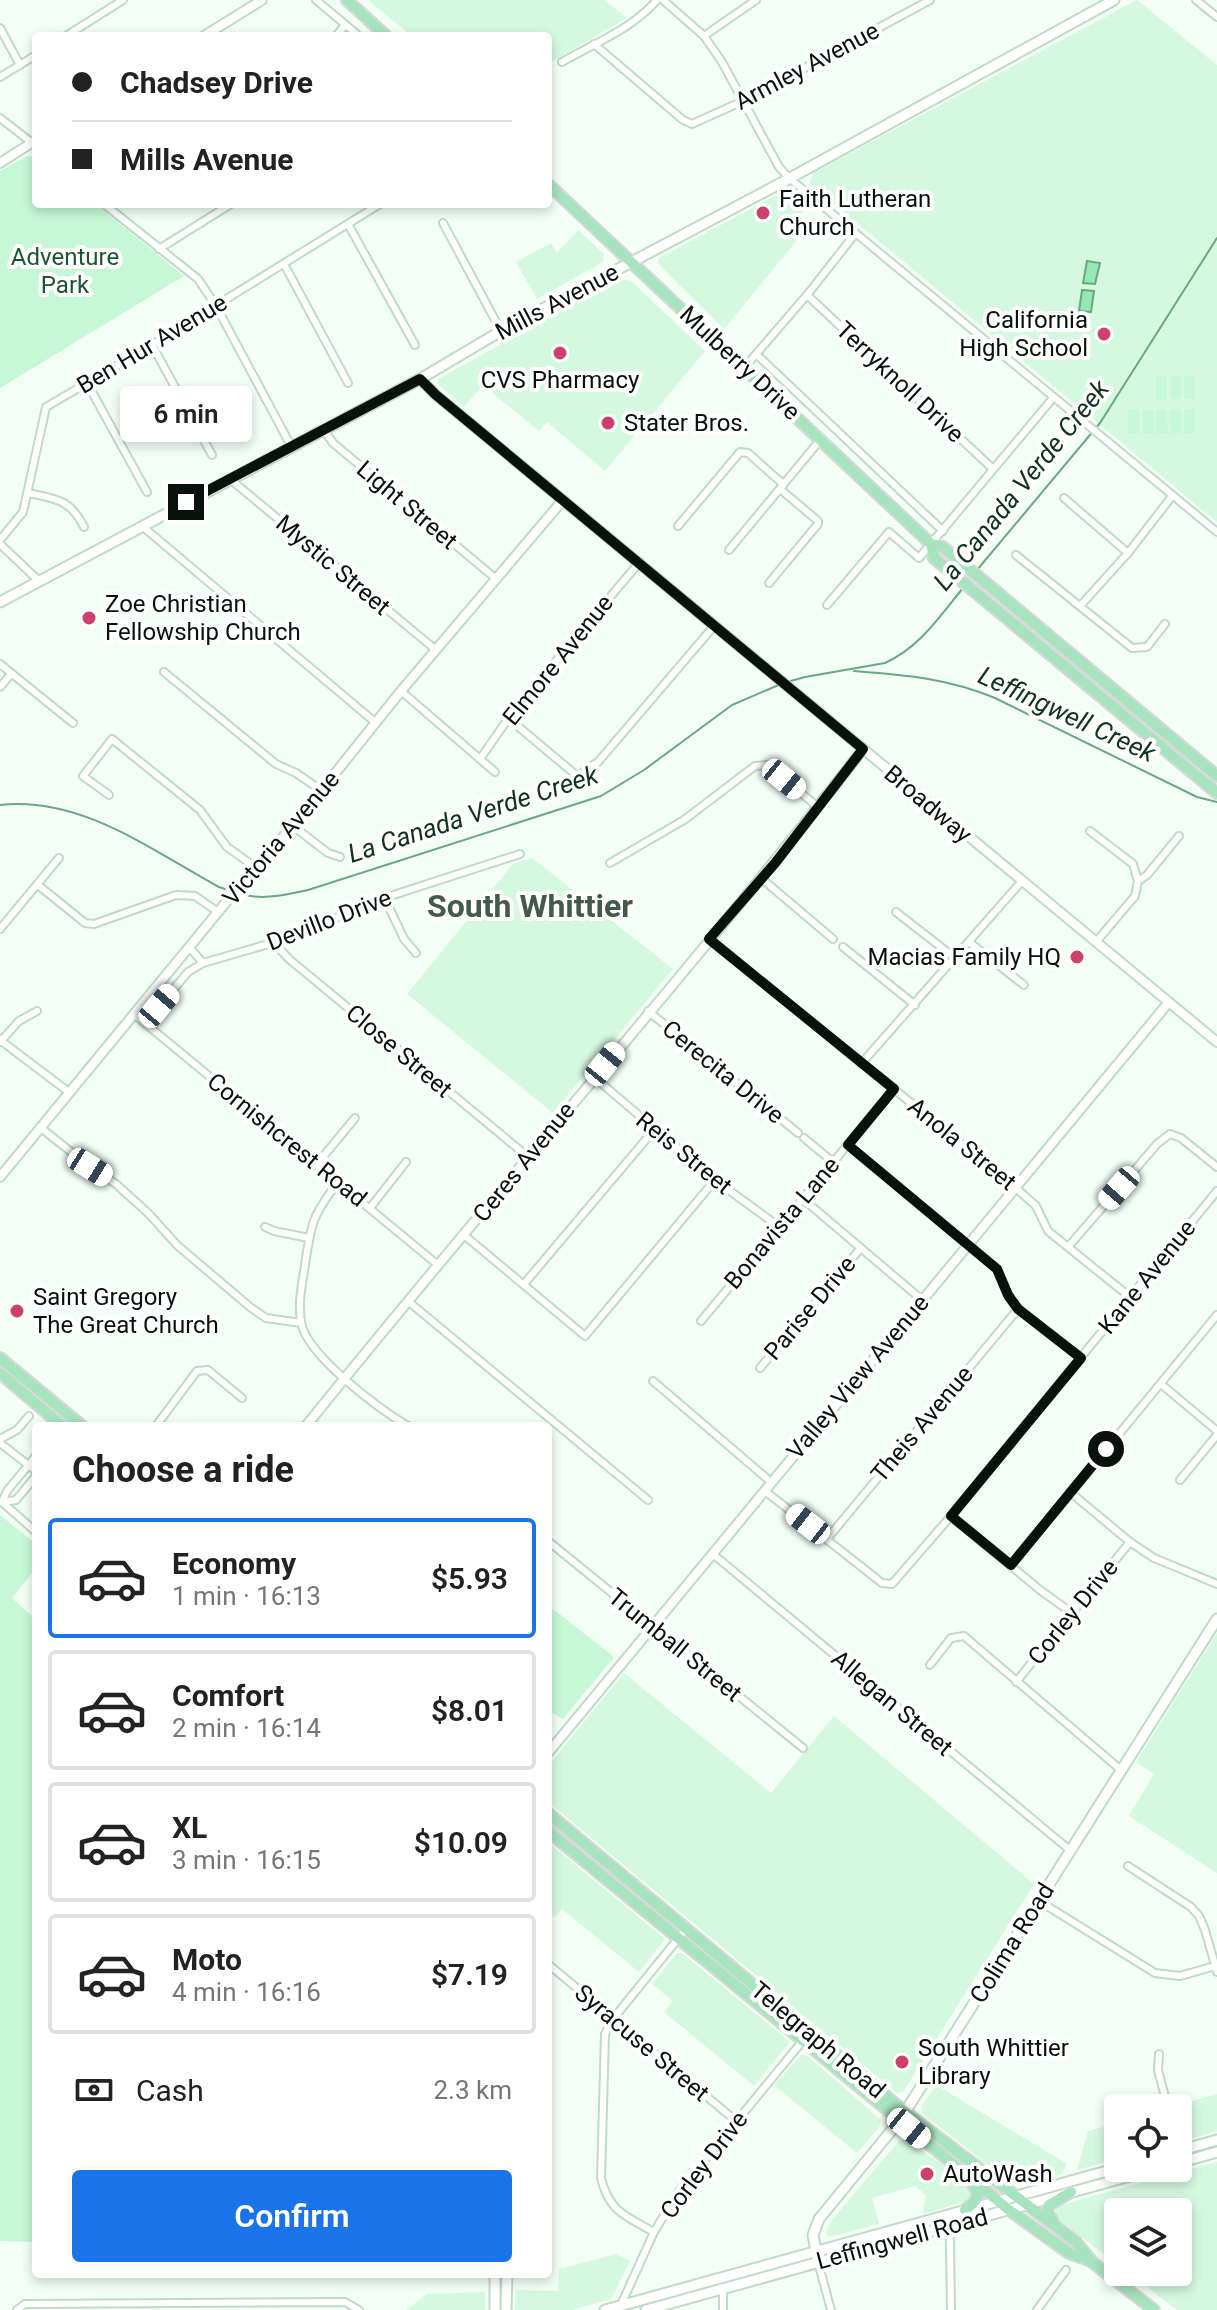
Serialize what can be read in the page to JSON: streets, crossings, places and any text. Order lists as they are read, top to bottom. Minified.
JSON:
{"streets":{"main road":["Mills Avenue","Mulberry Drive","Colima Road","Telegraph Road","Leffingwell Road"],"street":["Armley Avenue","Ben Hur Avenue","Terryknoll Drive","Light Street","Mystic Street","Elmore Avenue","Broadway","Victoria Avenue","Devillo Drive","Close Street","Cerecita Drive","Cornishcrest Road","Anola Street","Reis Street","Ceres Avenue","Bonavista Lane","Kane Avenue","Parise Drive","Valley View Avenue","Theis Avenue","Corley Drive","Trumball Street","Allegan Street","Syracuse Street"]},"crossings":[["Mills Avenue","Mulberry Drive"],["Mills Avenue","Light Street"],["Mills Avenue","Mystic Street"],["Mills Avenue","Broadway"],["Light Street","Victoria Avenue"],["Mystic Street","Victoria Avenue"],["Elmore Avenue","Broadway"],["Broadway","Victoria Avenue"],["Broadway","Ceres Avenue"],["Broadway","Valley View Avenue"],["Victoria Avenue","Cornishcrest Road"],["Devillo Drive","Close Street"],["Close Street","Ceres Avenue"],["Cerecita Drive","Ceres Avenue"],["Cerecita Drive","Bonavista Lane"],["Cornishcrest Road","Ceres Avenue"],["Anola Street","Ceres Avenue"],["Anola Street","Bonavista Lane"],["Anola Street","Kane Avenue"],["Anola Street","Valley View Avenue"],["Reis Street","Ceres Avenue"],["Reis Street","Bonavista Lane"],["Kane Avenue","Theis Avenue"],["Valley View Avenue","Trumball Street"],["Valley View Avenue","Allegan Street"],["Corley Drive","Telegraph Road"],["Corley Drive","Syracuse Street"],["Corley Drive","Leffingwell Road"],["Allegan Street","Colima Road"],["Colima Road","Telegraph Road"],["Colima Road","Leffingwell Road"],["Telegraph Road","Leffingwell Road"]],"districts":["South Whittier"],"water":["La Canada Verde Creek","Leffingwell Creek"],"parks":["Adventure Park"],"places":["Faith Lutheran Church","California High School","CVS Pharmacy","Stater Bros.","Zoe Christian Fellowship Church","Macias Family HQ","Saint Gregory The Great Church","South Whittier Library","AutoWash"],"page":{"banner":["Chadsey Drive","Mills Avenue"],"bubble":"6 min","heading":"Choose a ride","list":[{"name":"Economy","note":"1 min · 16:13","value":"$5.93"},{"name":"Comfort","note":"2 min · 16:14","value":"$8.01"},{"name":"XL","note":"3 min · 16:15","value":"$10.09"},{"name":"Moto","note":"4 min · 16:16","value":"$7.19"}],"pay":["Cash","2.3 km"],"buttons":"Confirm"}}
